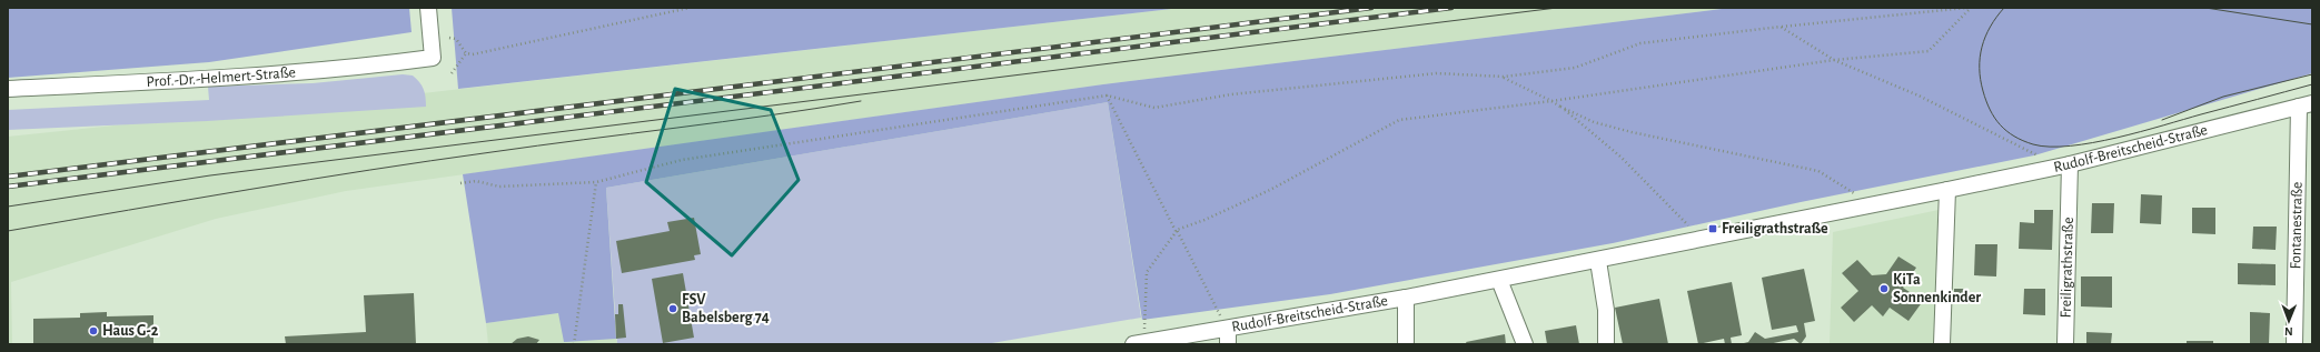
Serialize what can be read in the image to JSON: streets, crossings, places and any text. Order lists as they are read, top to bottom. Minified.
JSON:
{"streets":{"street":["Prof.-Dr.-Helmert-Straße","Rudolf-Breitscheid-Straße","Fontanestraße","Freiligrathstraße"]},"crossings":[["Rudolf-Breitscheid-Straße","Fontanestraße"],["Rudolf-Breitscheid-Straße","Freiligrathstraße"]],"places":{"transit":["Freiligrathstraße"],"other":["KiTa Sonnenkinder","FSV Babelsberg 74","Haus G-2"]},"north":"bottom"}
